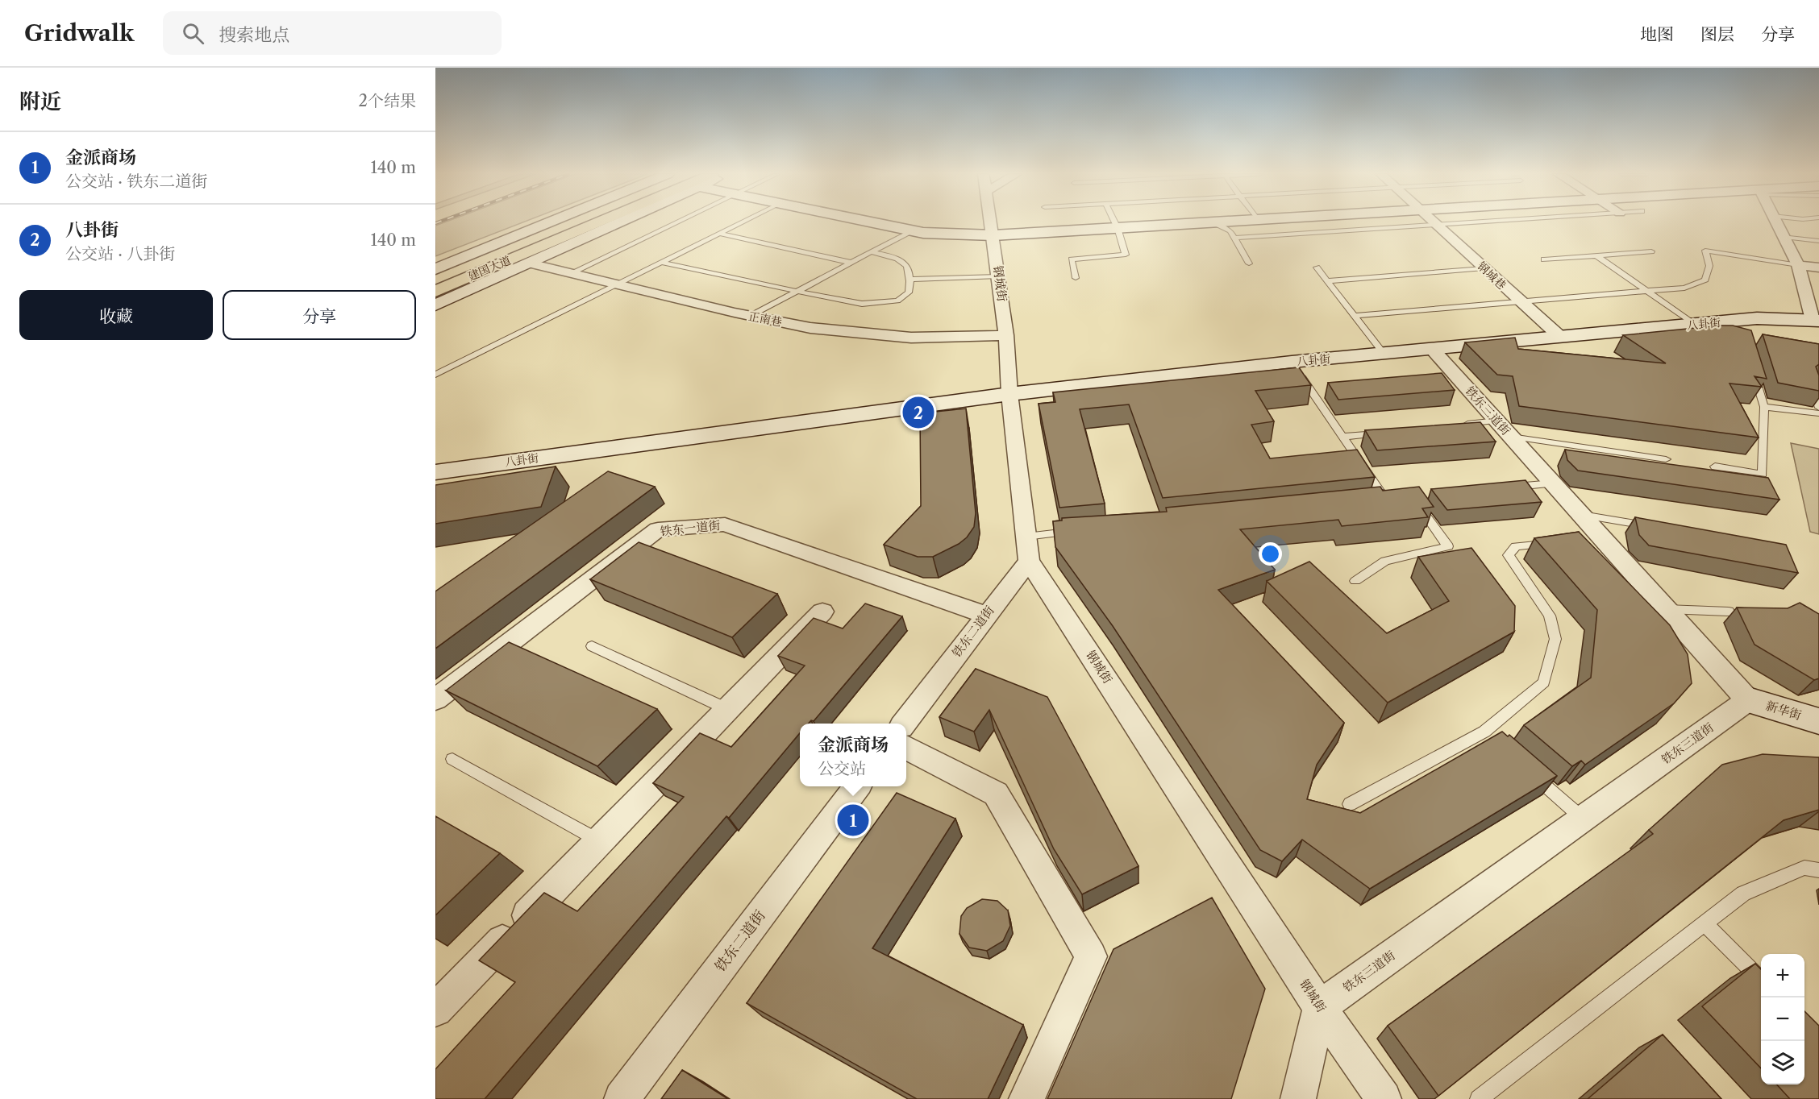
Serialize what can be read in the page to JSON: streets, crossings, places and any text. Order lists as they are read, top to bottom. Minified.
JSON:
{"streets":{"highway":["建国大道"],"street":["钢城巷","钢城街","正南巷","八卦街","铁东三道街","铁东一道街","铁东二道街","新华街"]},"crossings":[["钢城巷","八卦街"],["钢城街","正南巷"],["钢城街","八卦街"],["钢城街","铁东三道街"],["钢城街","铁东二道街"],["八卦街","铁东三道街"],["铁东三道街","新华街"],["铁东一道街","铁东二道街"]],"page":{"header":"Gridwalk","search":"搜索地点","nav":["地图","图层","分享"],"heading":["附近","2个结果"],"list":[{"mark":"1","name":"金派商场","note":"公交站 · 铁东二道街","value":"140 m"},{"mark":"2","name":"八卦街","note":"公交站 · 八卦街","value":"140 m"}],"buttons":["收藏","分享"],"pins":["2","1"],"popup":["金派商场","公交站"],"map_buttons":["+","−"]}}
